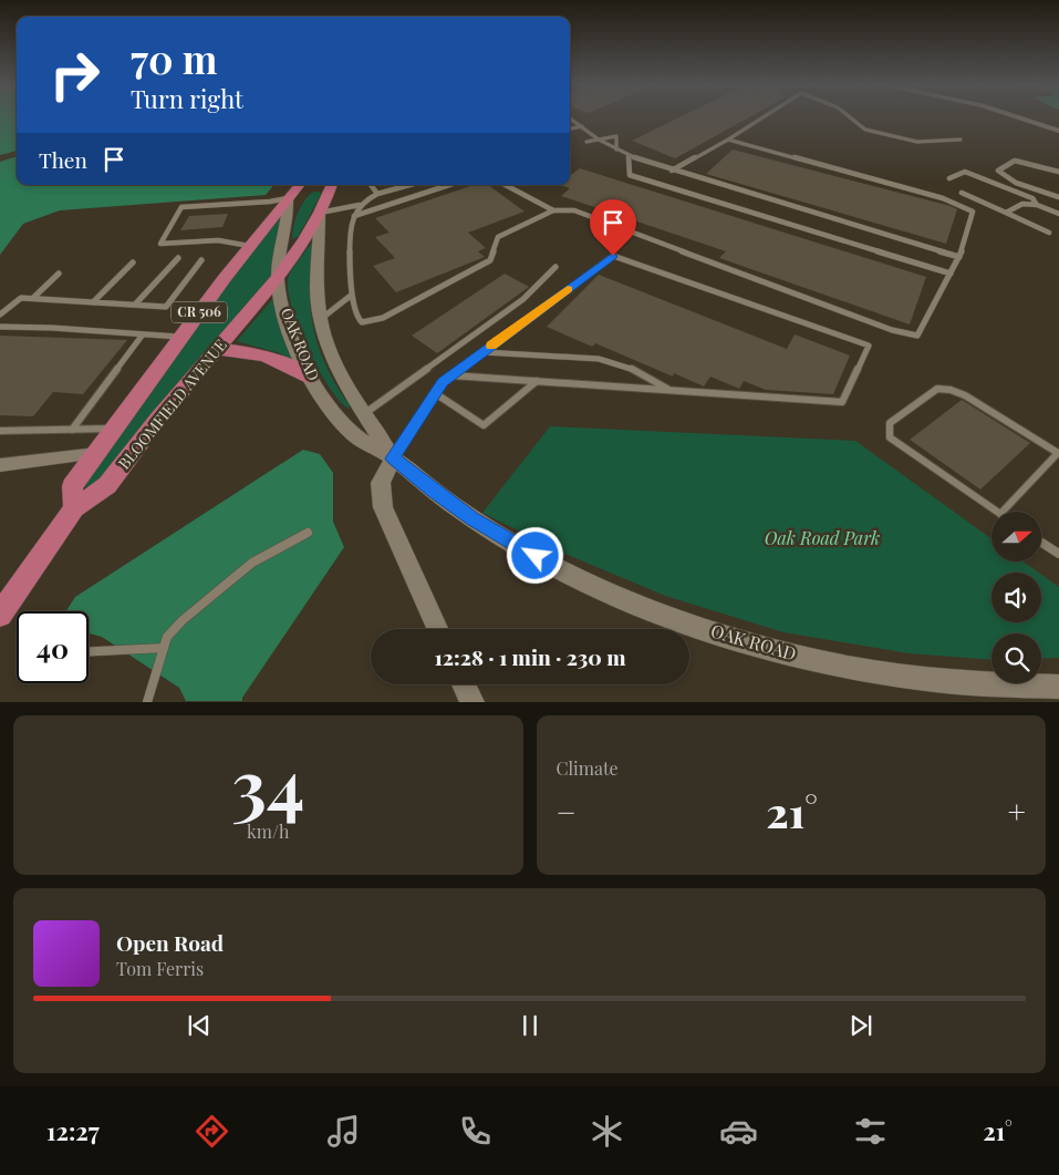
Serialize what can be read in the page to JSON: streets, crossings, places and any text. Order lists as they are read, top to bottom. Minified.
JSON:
{"streets":{"main road":["CR 506","BLOOMFIELD AVENUE"],"street":["OAK ROAD"]},"crossings":[["OAK ROAD","BLOOMFIELD AVENUE"]],"parks":["Oak Road Park"],"north":"right","page":{"turn":["70 m","Turn right"],"then":"Then","limit":"40","trip":"12:28 · 1 min · 230 m","tile":[["34","km/h"],"Climate"],"heat":["−","21°","+"],"song":["Open Road","Tom Ferris"],"tabs":["12:27","21°"]}}
